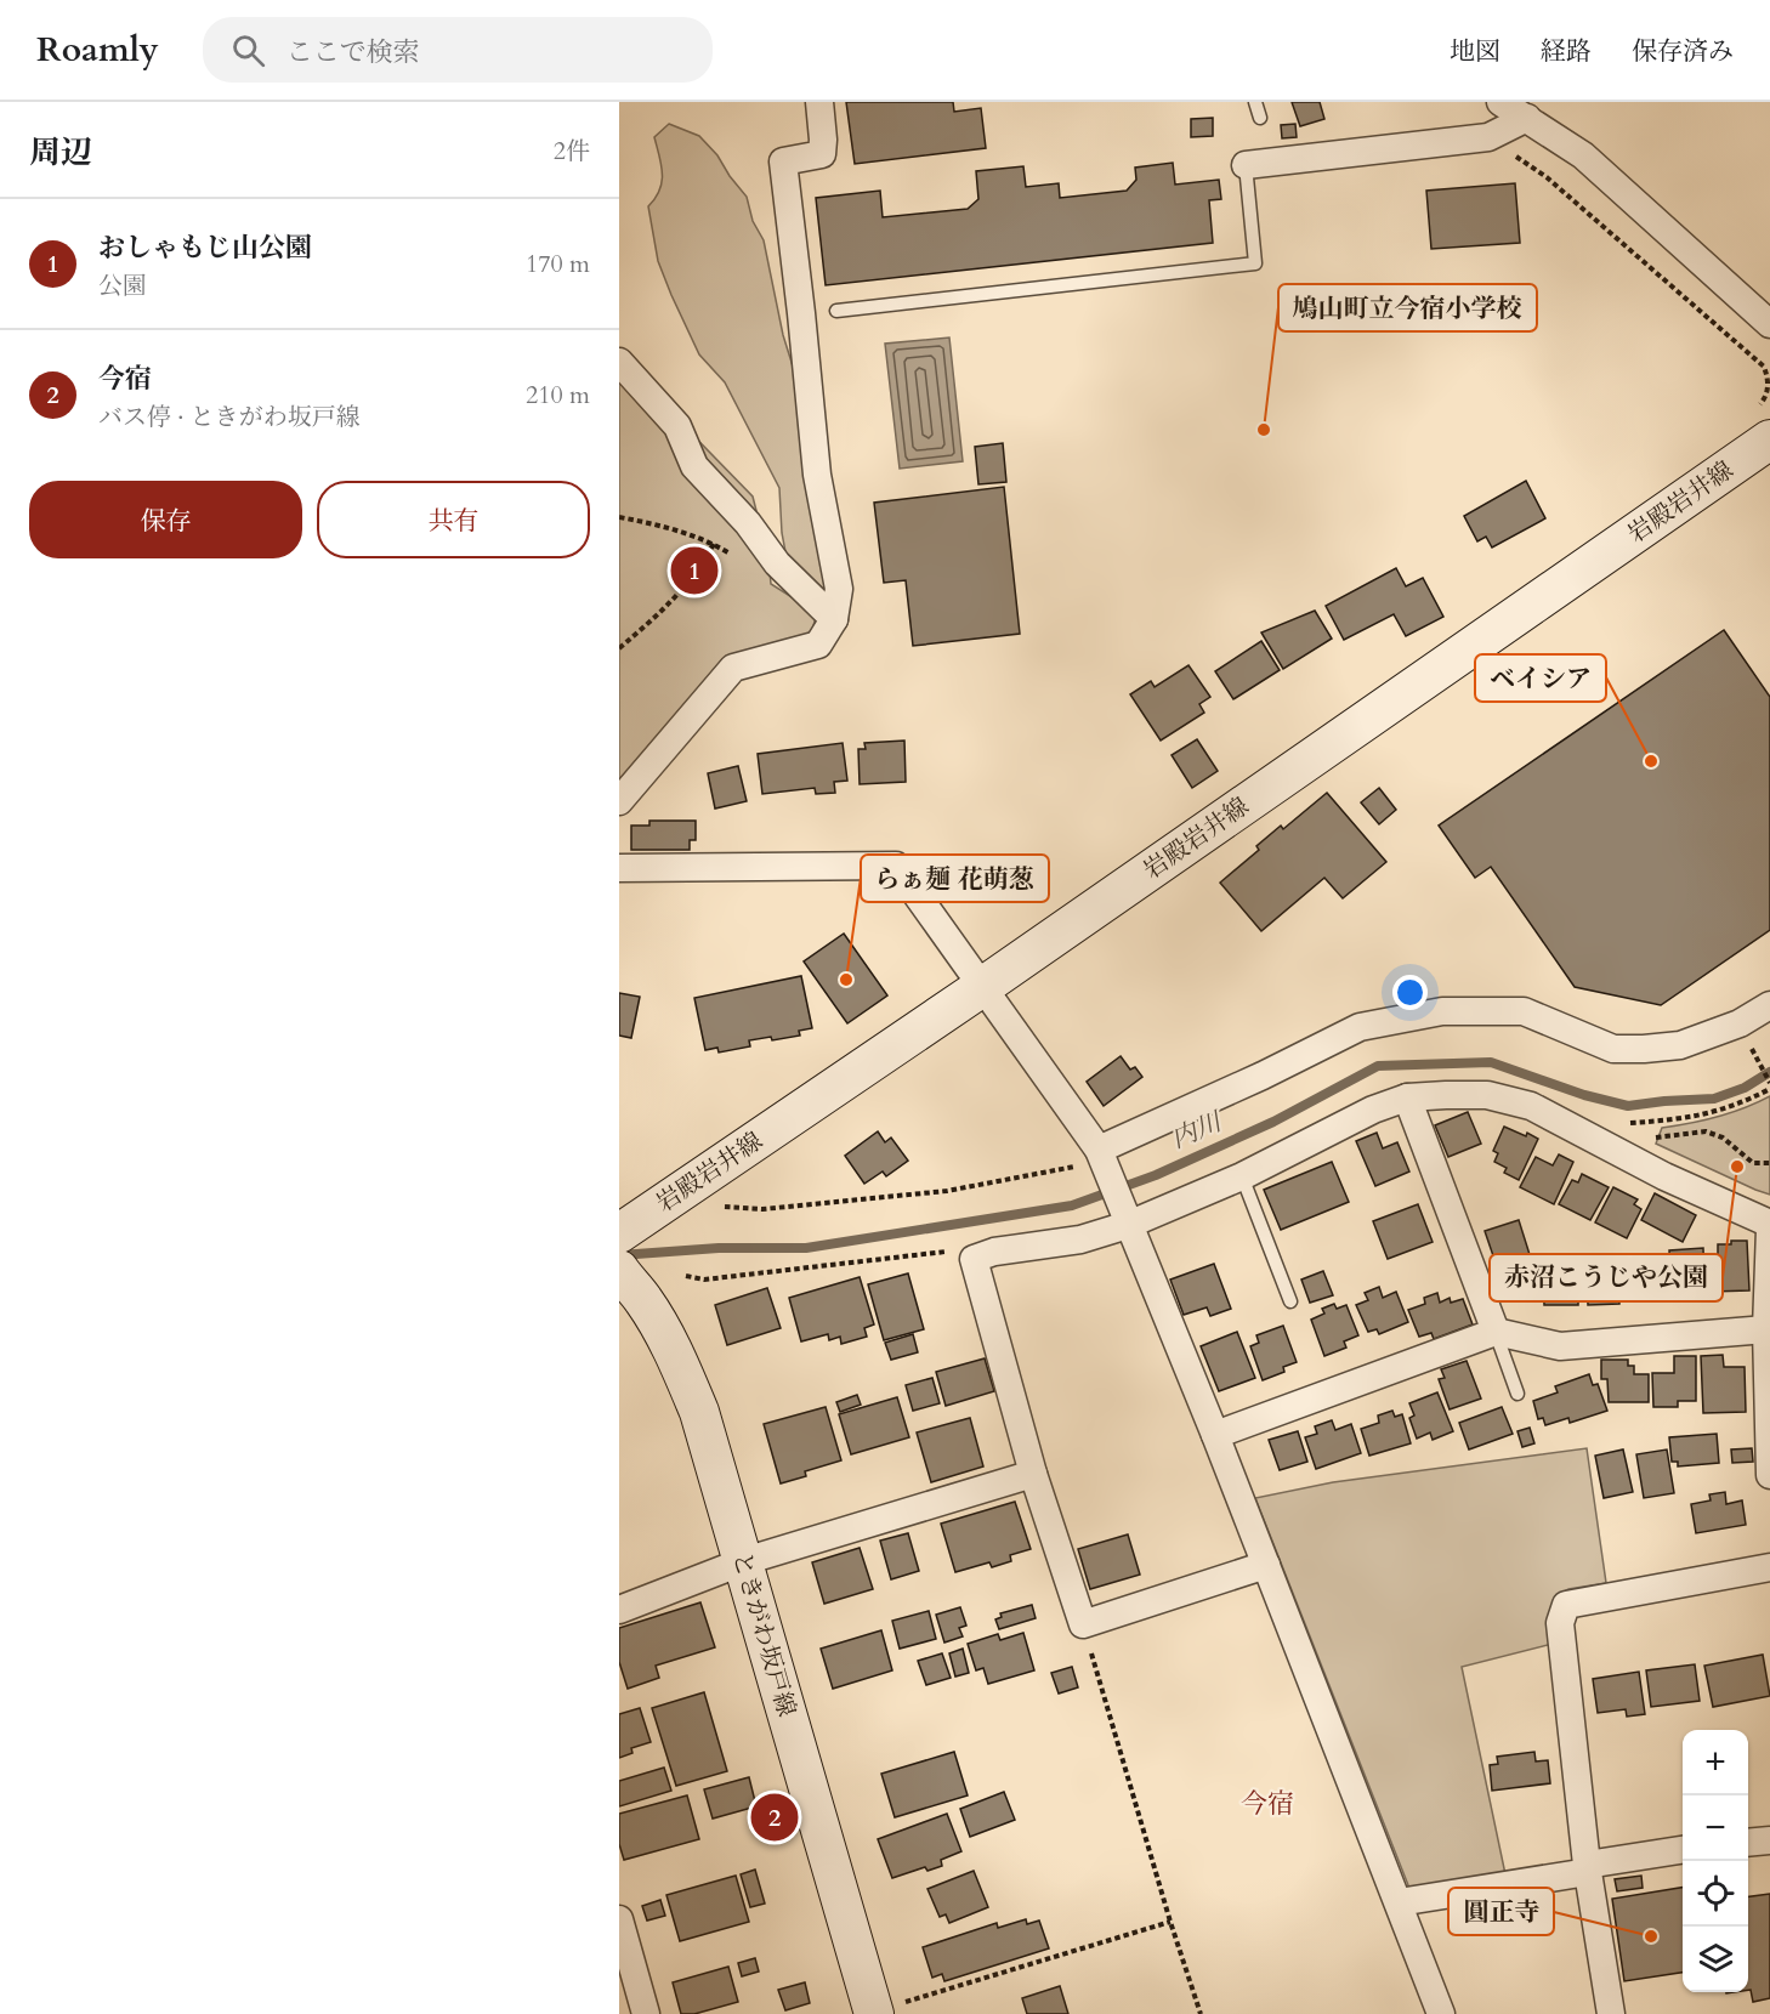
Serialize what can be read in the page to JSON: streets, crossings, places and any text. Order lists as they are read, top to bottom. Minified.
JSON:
{"streets":{"main road":["岩殿岩井線","ときがわ坂戸線"]},"districts":["今宿"],"water":["内川"],"places":["鳩山町立今宿小学校","ベイシア","らぁ麺 花萌葱","赤沼こうじや公園","圓正寺"],"page":{"header":"Roamly","search":"ここで検索","nav":["地図","経路","保存済み"],"heading":["周辺","2件"],"list":[{"mark":"1","name":"おしゃもじ山公園","note":"公園","value":"170 m"},{"mark":"2","name":"今宿","note":"バス停 · ときがわ坂戸線","value":"210 m"}],"buttons":["保存","共有"],"pins":["1","2"],"map_buttons":["+","−"]}}
